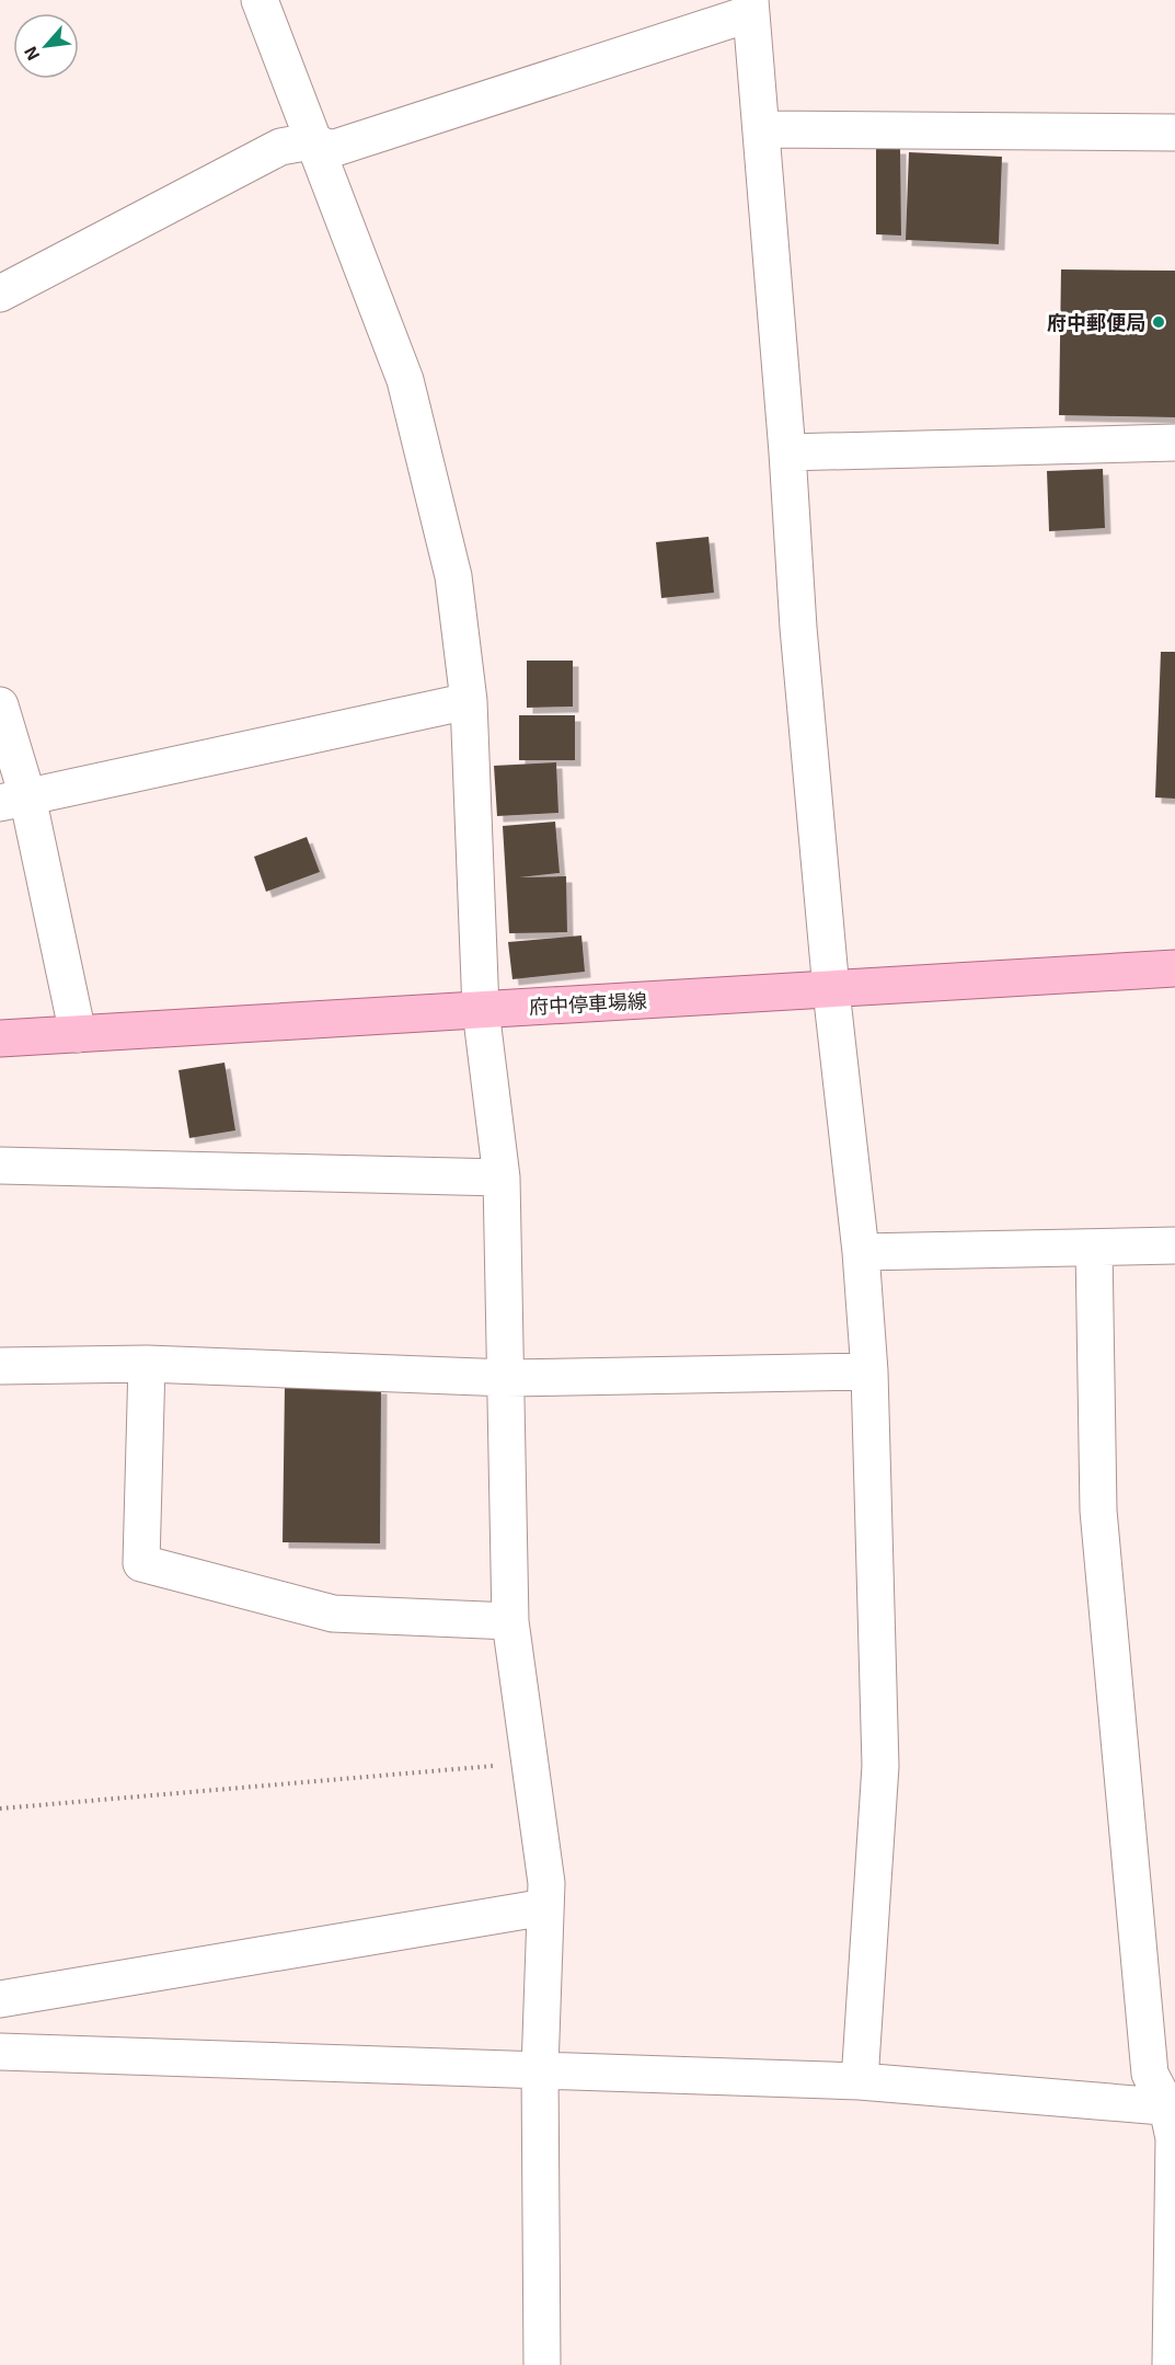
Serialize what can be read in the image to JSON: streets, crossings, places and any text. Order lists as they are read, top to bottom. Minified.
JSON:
{"streets":{"main road":["府中停車場線"]},"places":["府中郵便局"],"north":"bottom left"}
